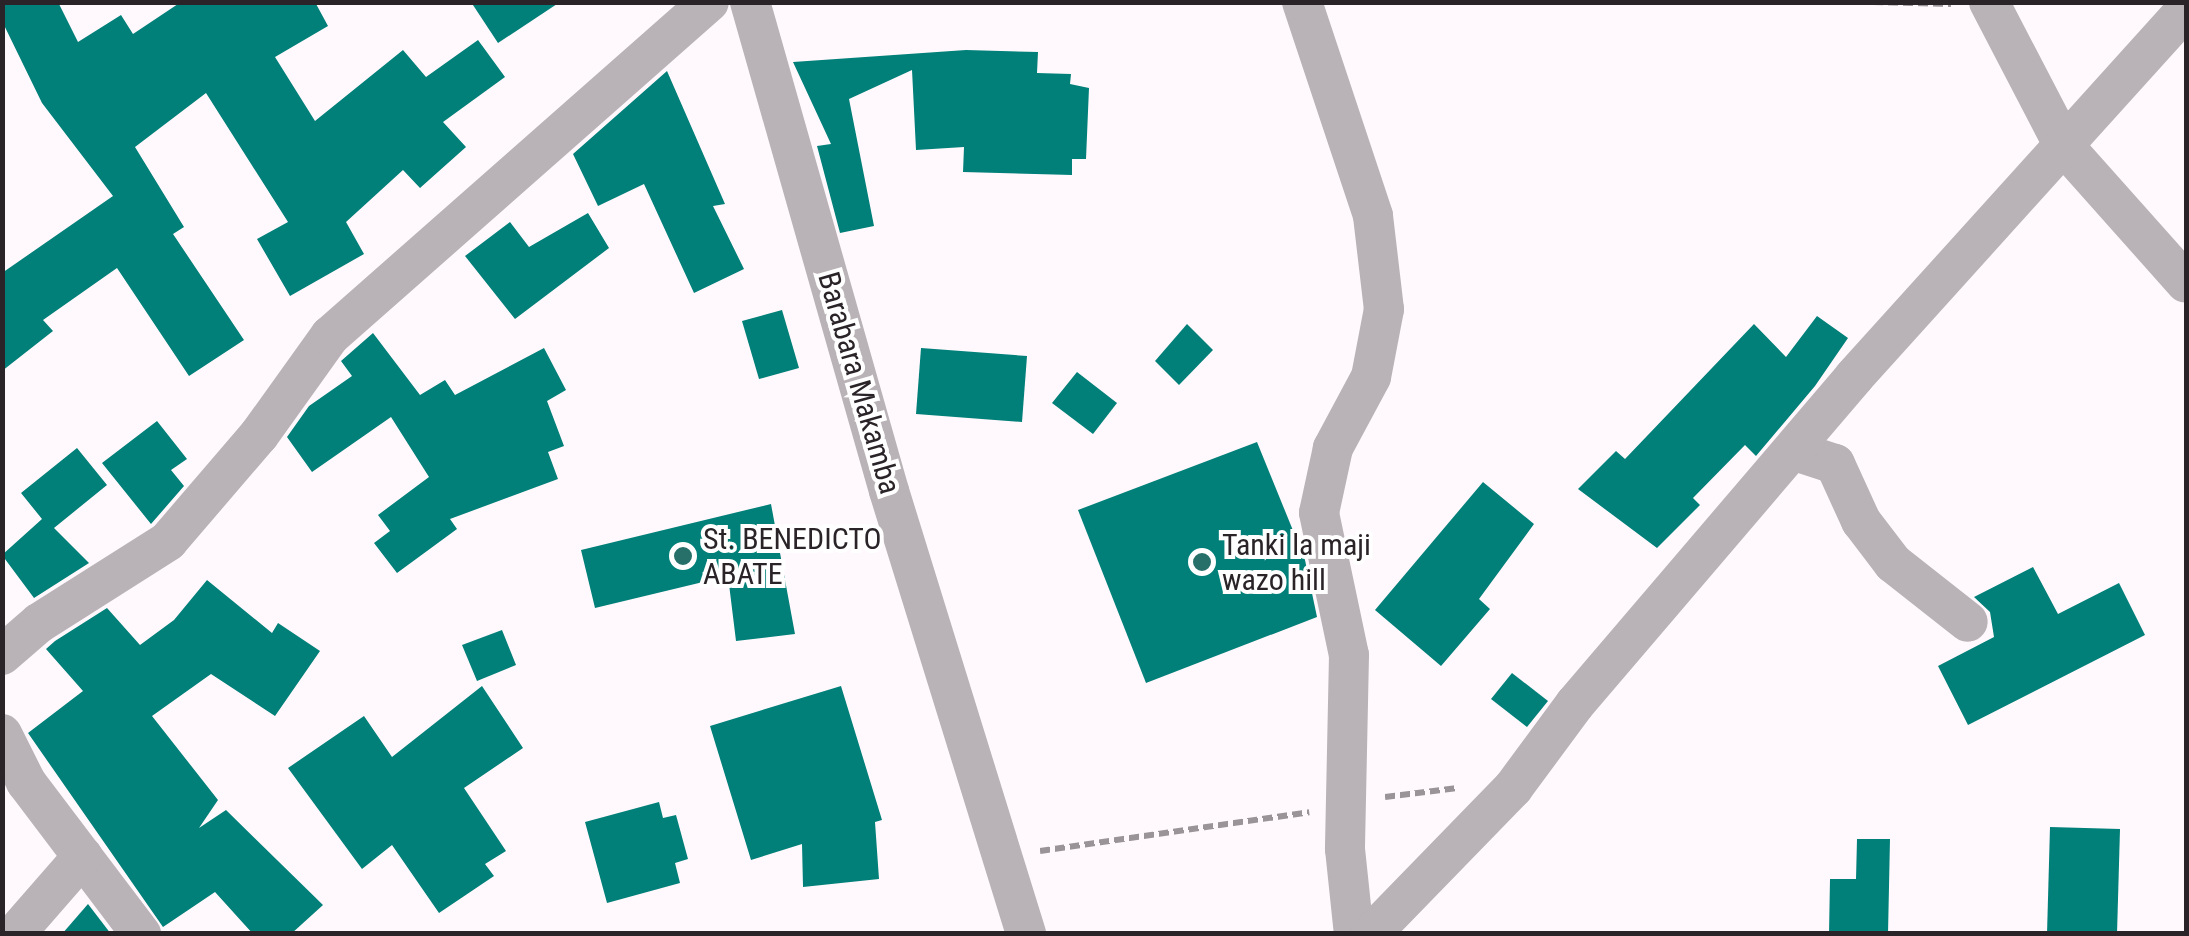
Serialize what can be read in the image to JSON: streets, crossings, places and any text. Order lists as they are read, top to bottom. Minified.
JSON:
{"streets":{"street":["Barabara Makamba"]},"places":["St. BENEDICTO ABATE","Tanki la maji wazo hill"]}
